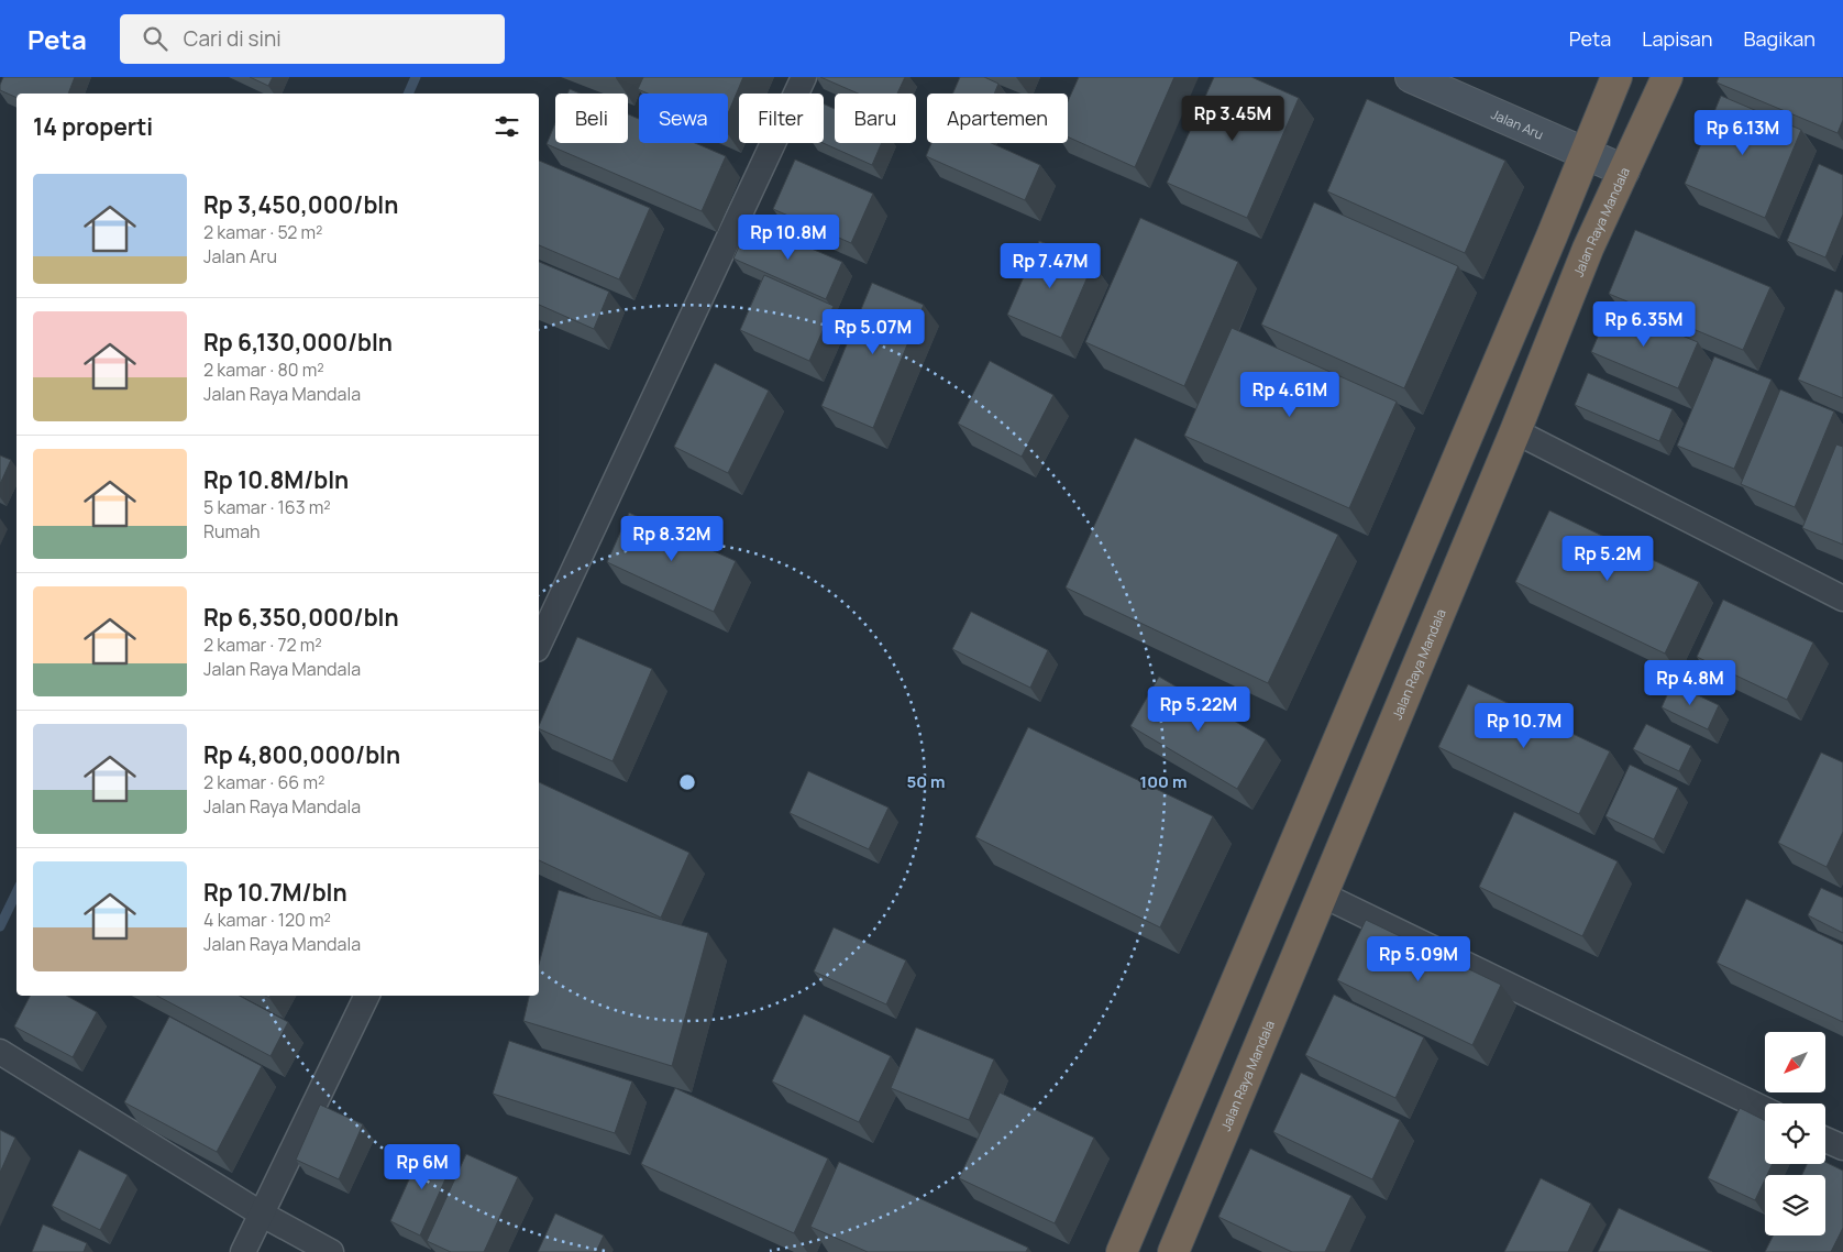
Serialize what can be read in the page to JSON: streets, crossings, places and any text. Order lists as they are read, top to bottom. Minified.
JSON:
{"streets":{"highway":["Jalan Raya Mandala"],"street":["Jalan Aru"]},"crossings":[["Jalan Aru","Jalan Raya Mandala"]],"north":"bottom left","page":{"header":"Peta","search":"Cari di sini","nav":["Peta","Lapisan","Bagikan"],"chip":["Beli","Sewa","Filter","Baru","Apartemen"],"heading":"14 properti","price":["Rp 3.45M","Rp 6.13M","Rp 10.8M","Rp 7.47M","Rp 6.35M","Rp 5.07M","Rp 4.61M","Rp 8.32M","Rp 5.2M","Rp 4.8M","Rp 5.22M","Rp 10.7M","Rp 5.09M","Rp 6M"],"list":[{"name":"Rp 3,450,000/bln","note":"2 kamar · 52 m² · Jalan Aru"},{"name":"Rp 6,130,000/bln","note":"2 kamar · 80 m² · Jalan Raya Mandala"},{"name":"Rp 10.8M/bln","note":"5 kamar · 163 m² · Rumah"},{"name":"Rp 6,350,000/bln","note":"2 kamar · 72 m² · Jalan Raya Mandala"},{"name":"Rp 4,800,000/bln","note":"2 kamar · 66 m² · Jalan Raya Mandala"},{"name":"Rp 10.7M/bln","note":"4 kamar · 120 m² · Jalan Raya Mandala"}]},"rings":["50 m","100 m"]}
